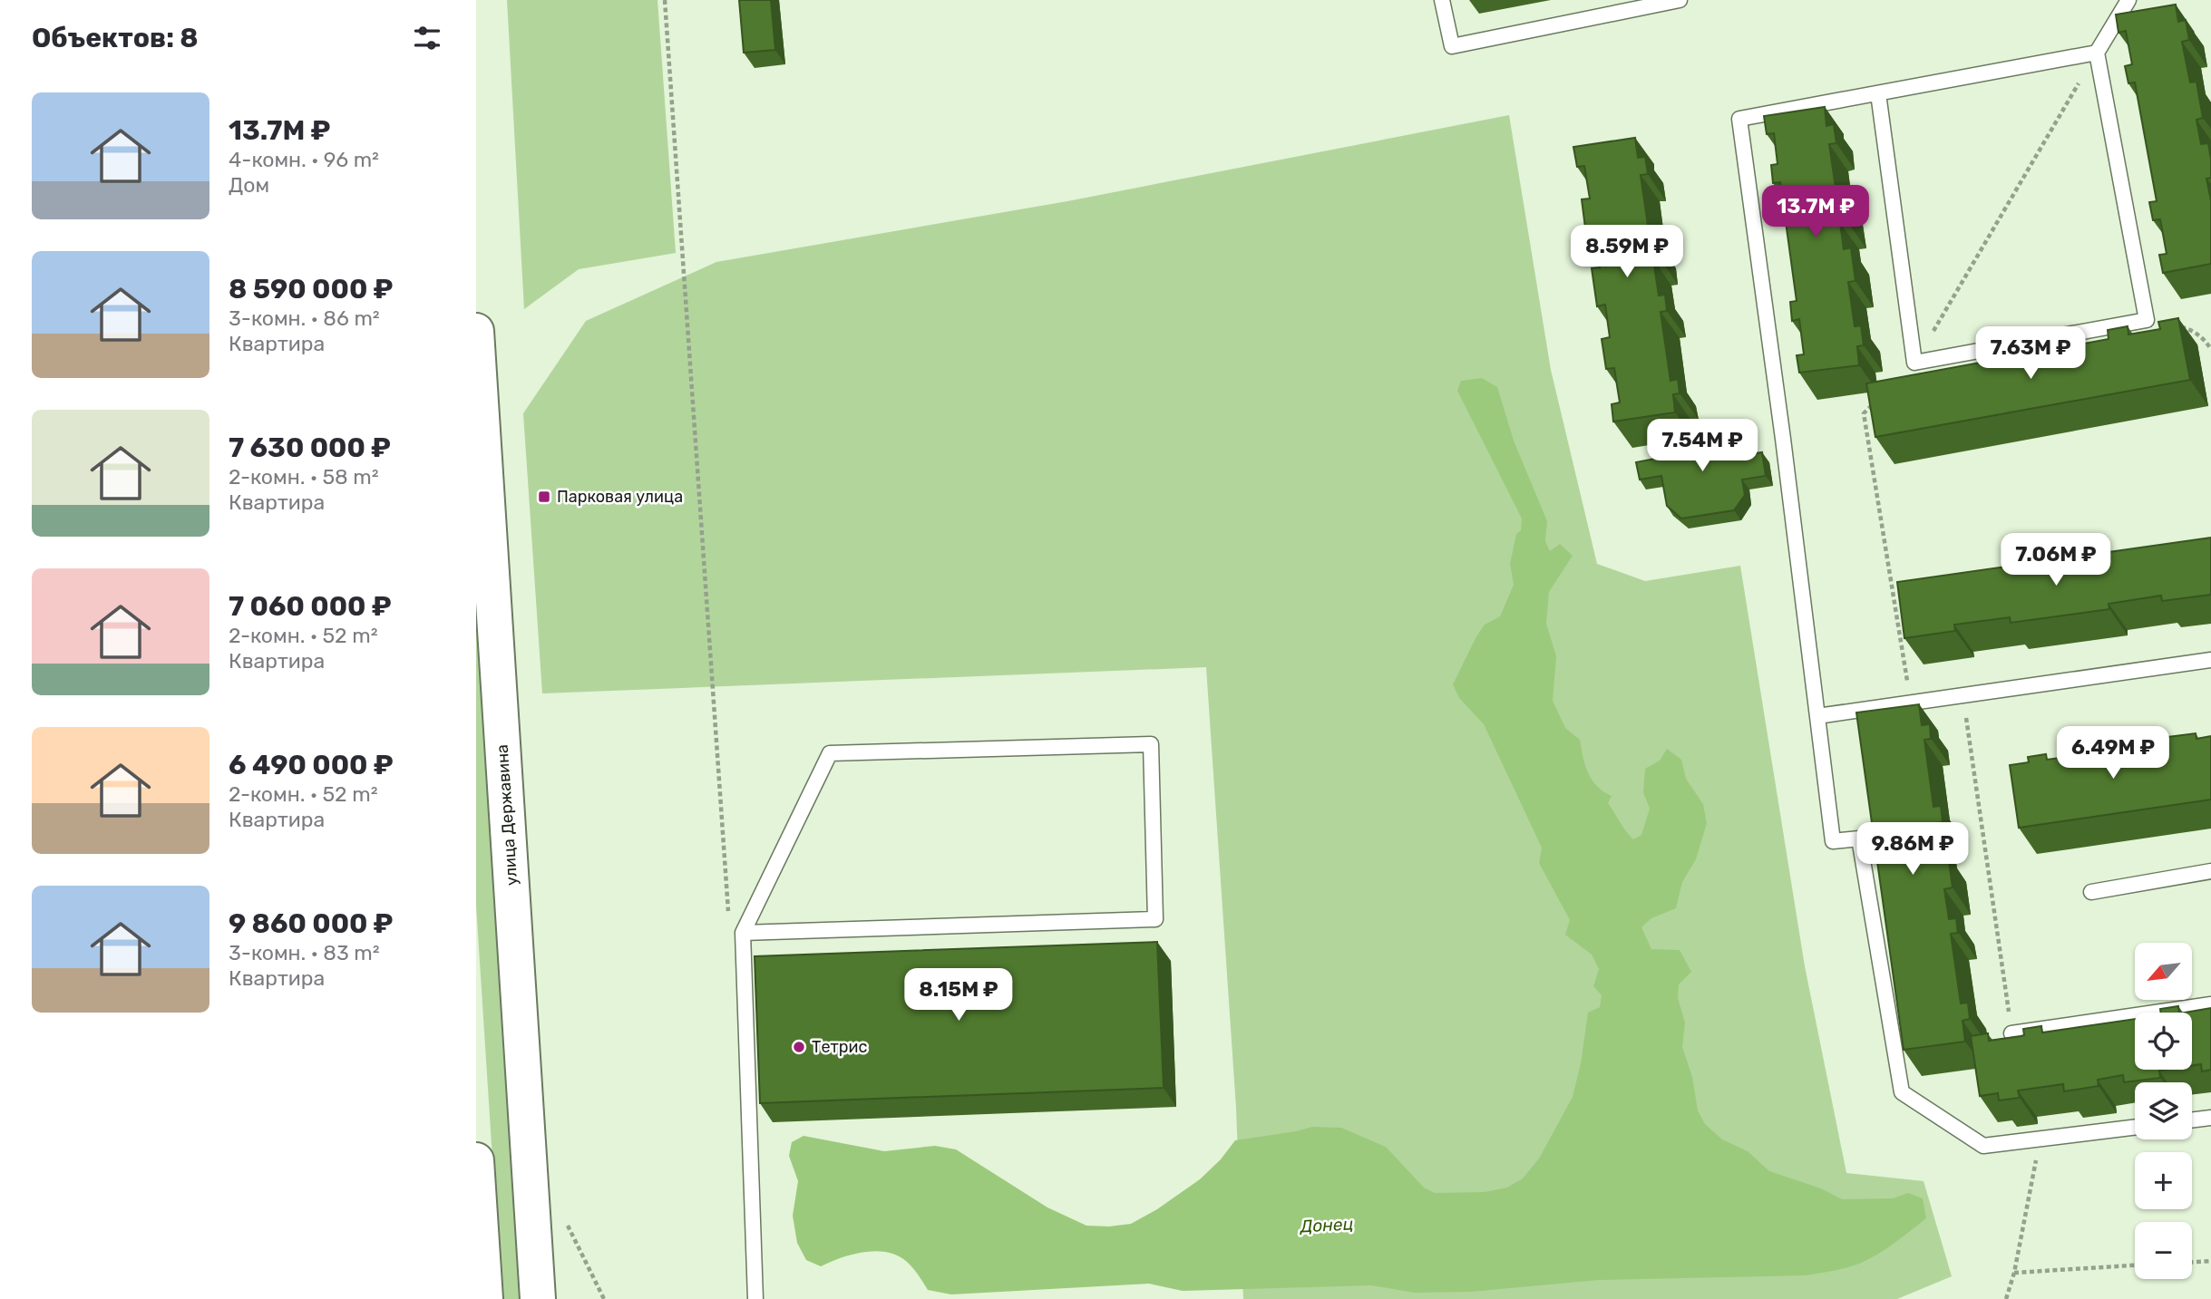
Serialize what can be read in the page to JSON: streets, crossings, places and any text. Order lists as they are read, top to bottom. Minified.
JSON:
{"streets":{"main road":["улица Державина"]},"water":["Донец"],"places":{"transit":["Парковая улица"],"other":["Тетрис"]},"north":"bottom left","page":{"heading":"Объектов: 8","list":[{"name":"13.7M ₽","note":"4-комн. · 96 m² · Дом"},{"name":"8 590 000 ₽","note":"3-комн. · 86 m² · Квартира"},{"name":"7 630 000 ₽","note":"2-комн. · 58 m² · Квартира"},{"name":"7 060 000 ₽","note":"2-комн. · 52 m² · Квартира"},{"name":"6 490 000 ₽","note":"2-комн. · 52 m² · Квартира"},{"name":"9 860 000 ₽","note":"3-комн. · 83 m² · Квартира"}],"price":["13.7M ₽","8.59M ₽","7.63M ₽","7.54M ₽","7.06M ₽","6.49M ₽","9.86M ₽","8.15M ₽"],"map_buttons":["+","−"]}}
